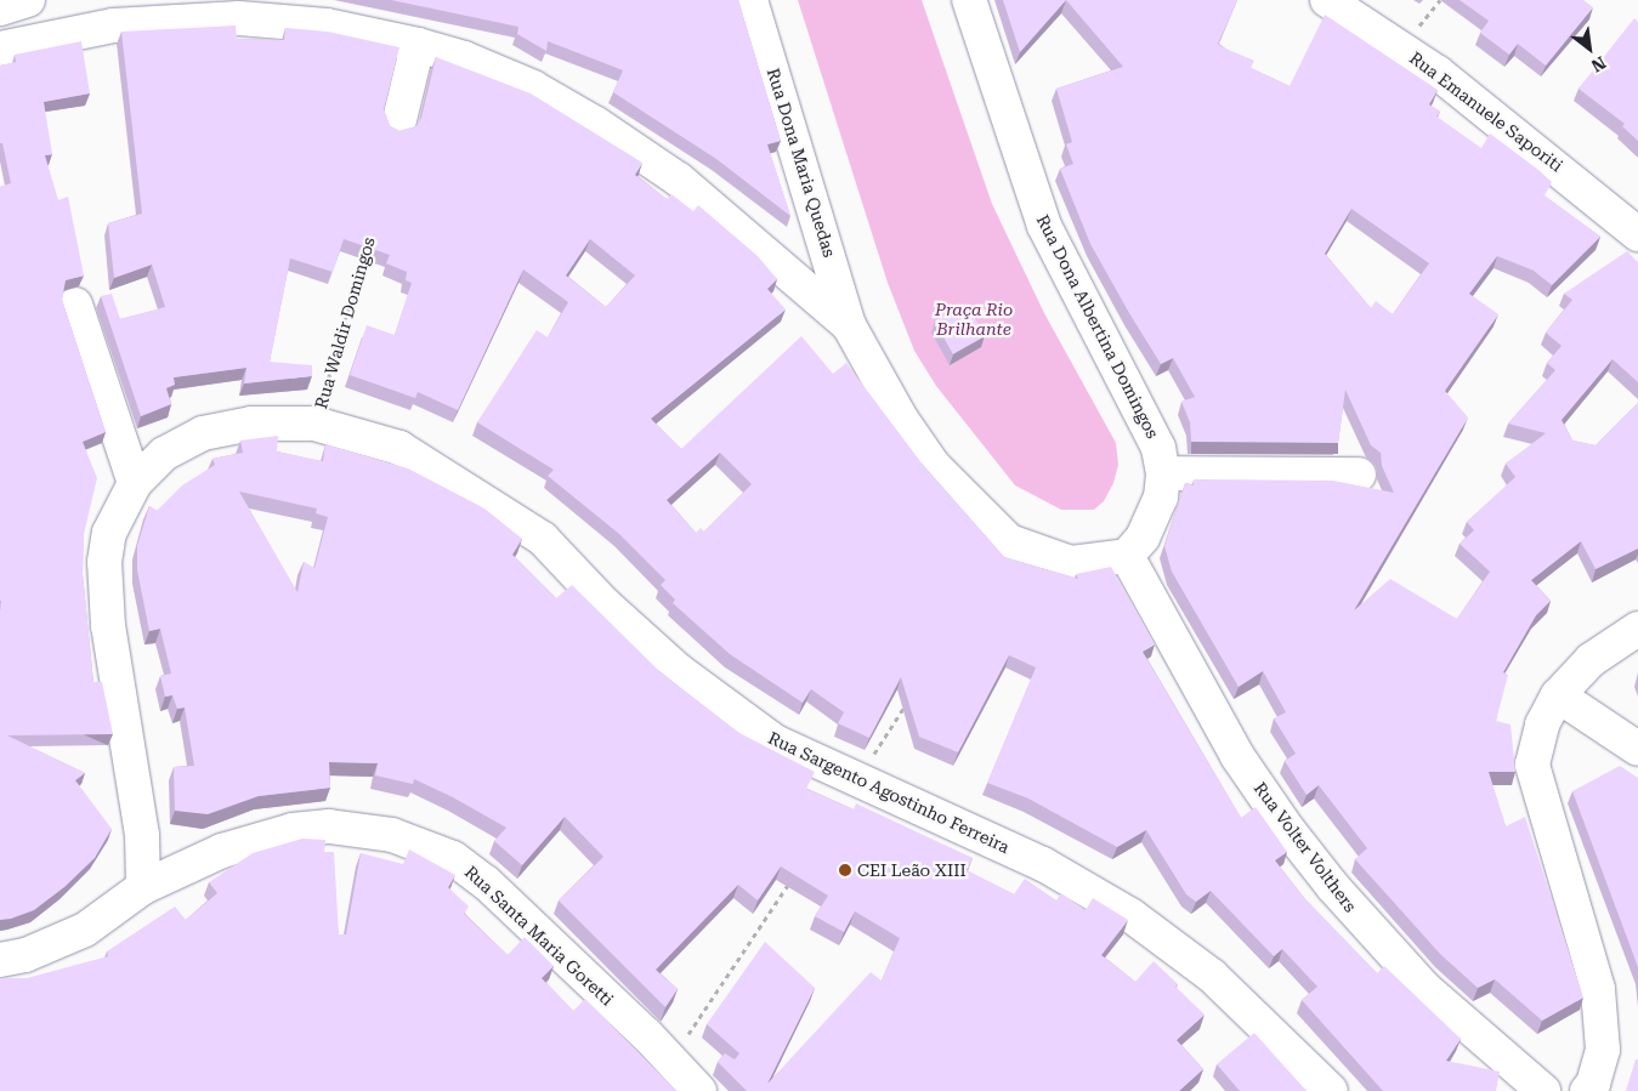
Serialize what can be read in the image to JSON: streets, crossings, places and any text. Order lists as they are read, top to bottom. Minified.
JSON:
{"streets":{"street":["Rua Emanuele Saporiti","Rua Dona Maria Quedas","Rua Dona Albertina Domingos","Rua Sargento Agostinho Ferreira","Rua Volter Volthers","Rua Santa Maria Goretti"],"path":["Rua Waldir Domingos"]},"crossings":[["Rua Waldir Domingos","Rua Sargento Agostinho Ferreira"],["Rua Dona Albertina Domingos","Rua Volter Volthers"],["Rua Sargento Agostinho Ferreira","Rua Santa Maria Goretti"]],"parks":["Praça Rio Brilhante"],"places":["CEI Leão XIII"],"north":"bottom right"}
